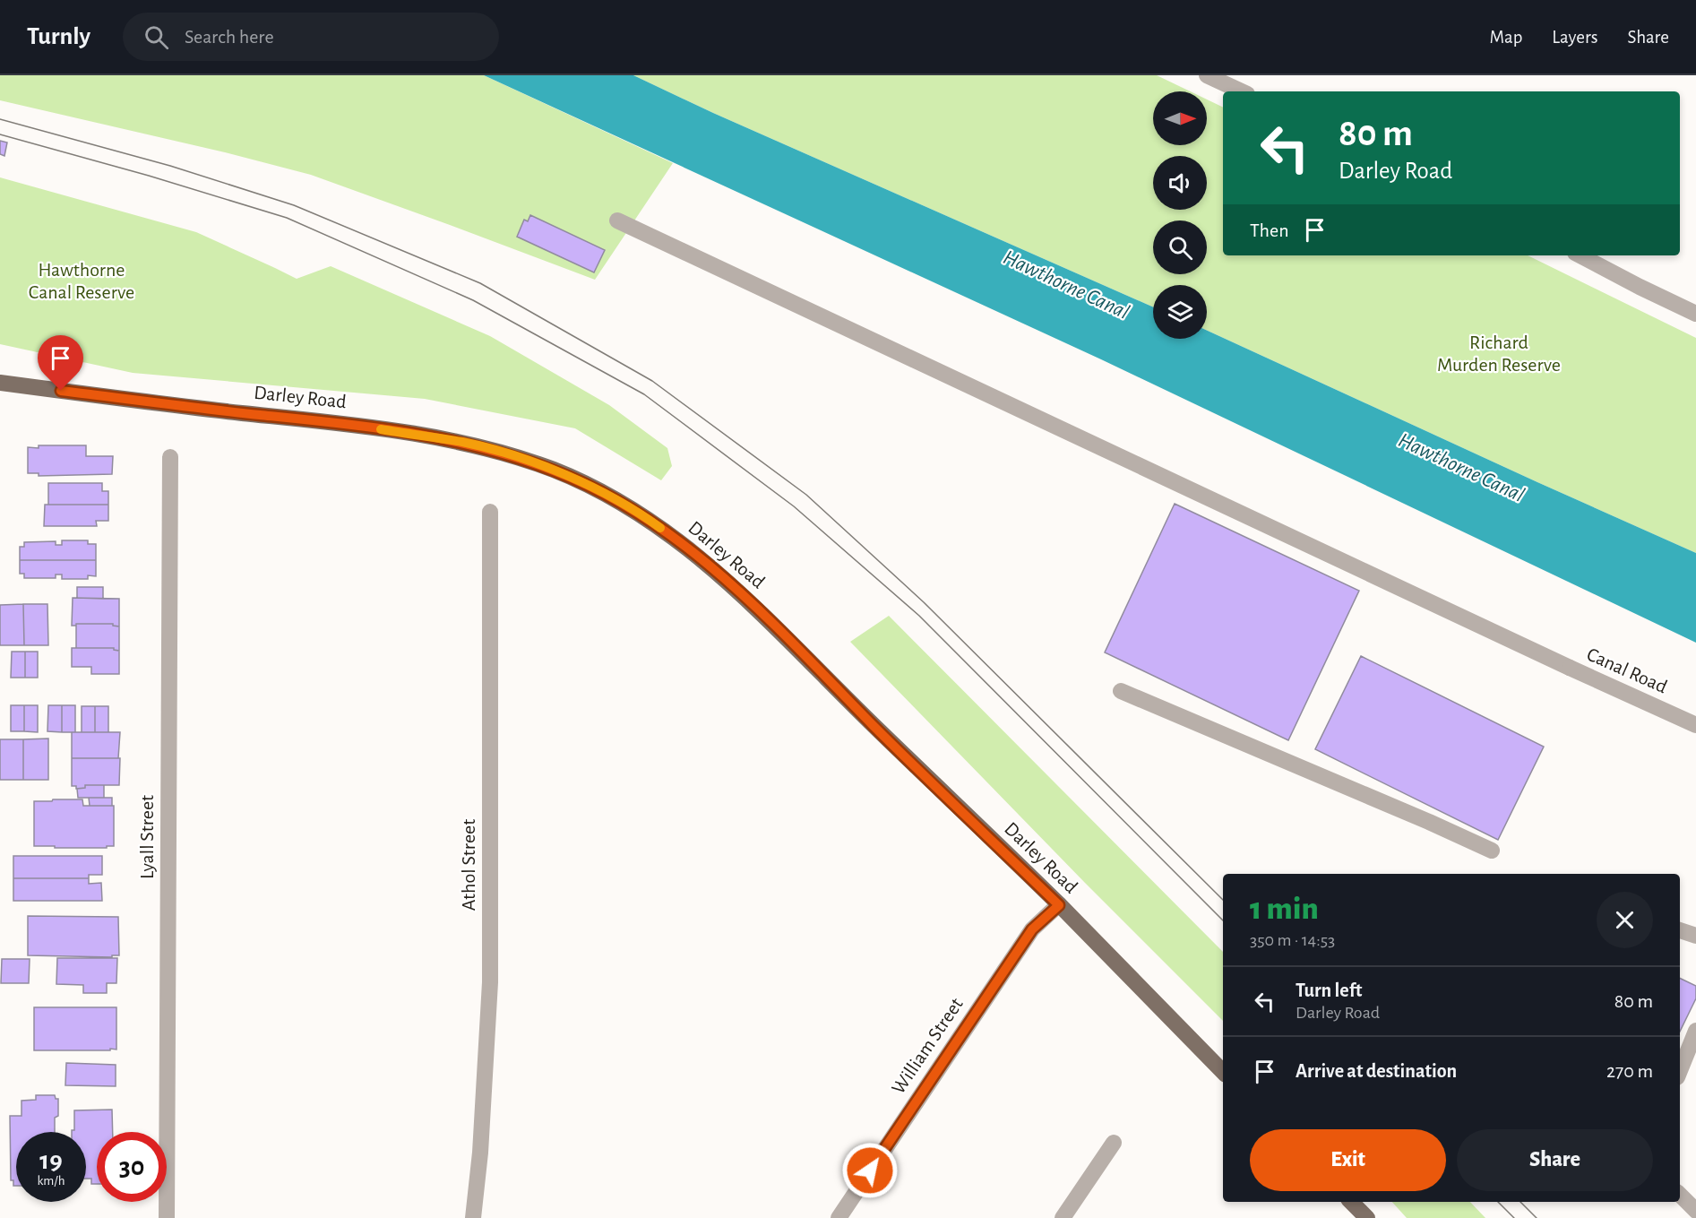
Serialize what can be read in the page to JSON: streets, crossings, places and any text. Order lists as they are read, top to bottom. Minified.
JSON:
{"streets":{"main road":["Darley Road"],"street":["Canal Road","Lyall Street","Athol Street","William Street"]},"crossings":[["Darley Road","William Street"]],"water":["Hawthorne Canal"],"parks":["Hawthorne Canal Reserve","Richard Murden Reserve"],"north":"right","page":{"header":"Turnly","search":"Search here","nav":["Map","Layers","Share"],"turn":["80 m","Darley Road"],"then":"Then","heading":["1 min","350 m · 14:53"],"list":[{"name":"Turn left","note":"Darley Road","value":"80 m"},{"name":"Arrive at destination","value":"270 m"}],"buttons":["Exit","Share"],"speed":"19 km/h","limit":"30"}}
